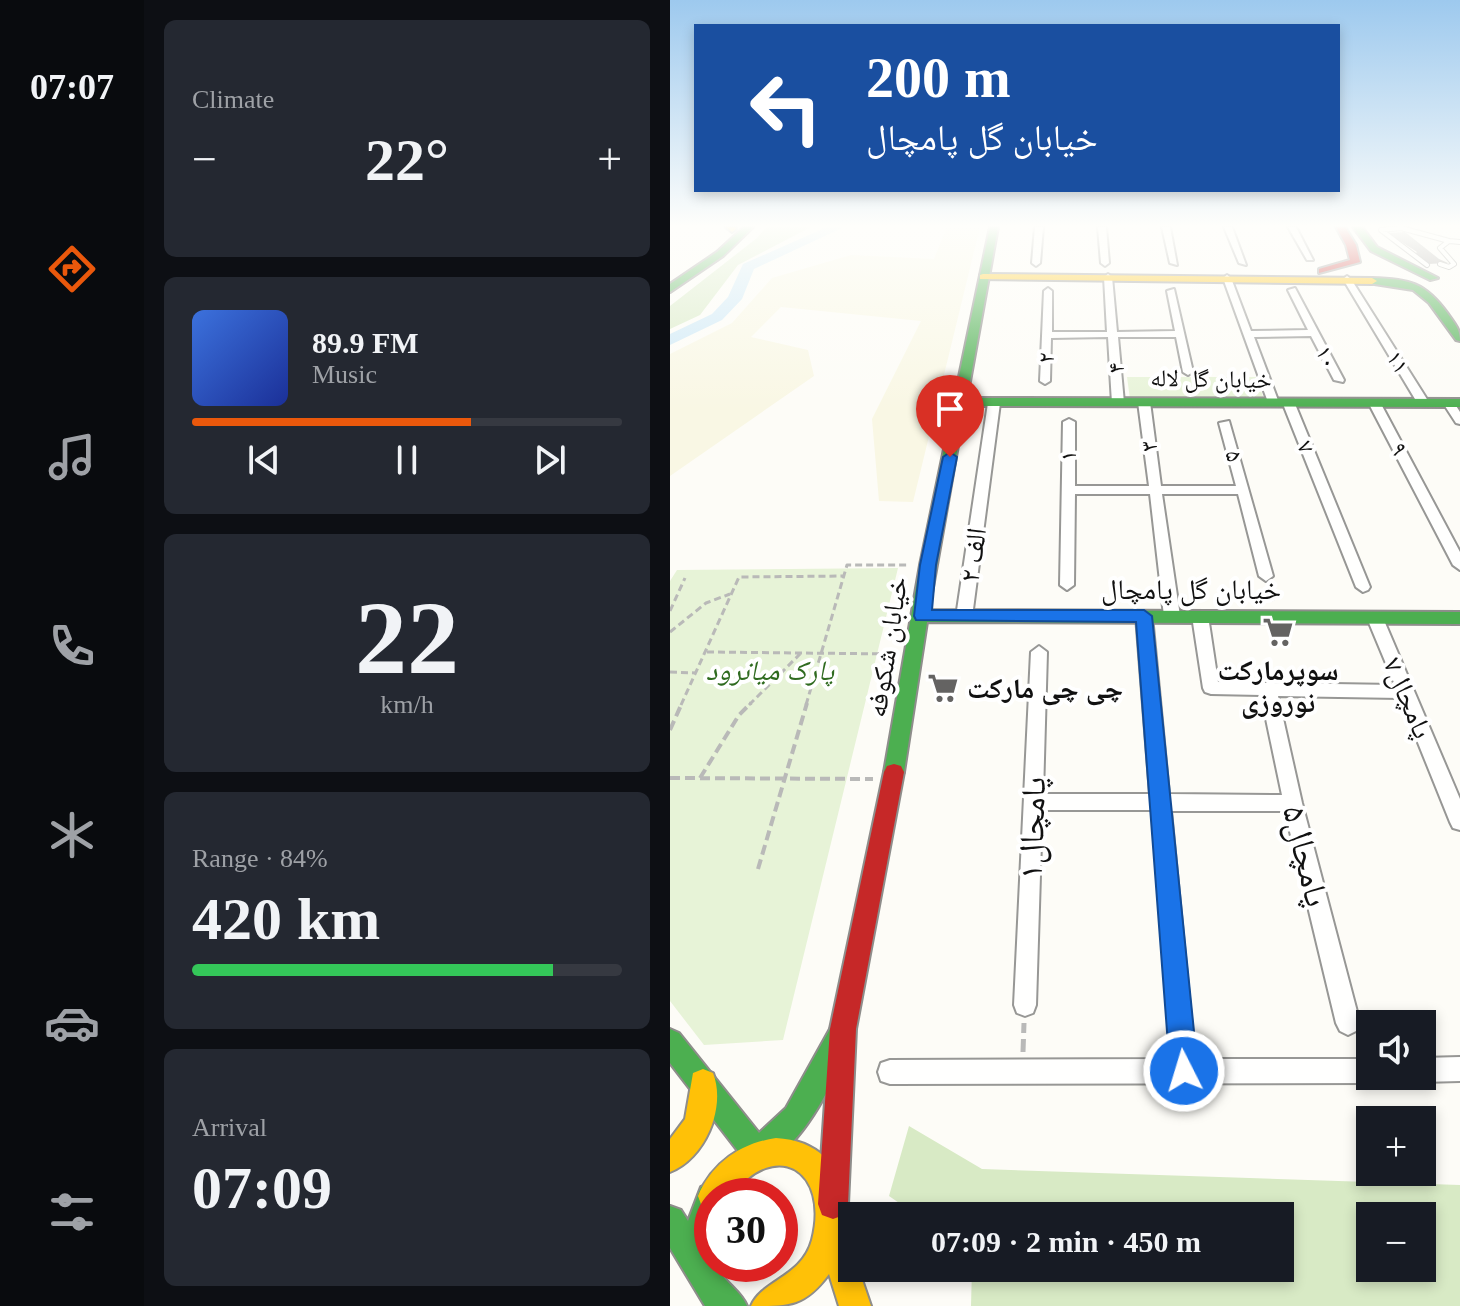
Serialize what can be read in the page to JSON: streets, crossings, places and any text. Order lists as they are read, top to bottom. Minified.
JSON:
{"streets":{"street":["۱۰","۲","۱۱","۴","خیابان گل لاله","۳","۷","۹","۱","۵","۲ الف","خیابان گل پامچال","خیابان شکوفه","پامچال۷","پامچال۱","پامچال۵"]},"crossings":[["۱۱","خیابان گل لاله"],["۴","خیابان گل لاله"],["خیابان گل لاله","۳"],["خیابان گل لاله","۷"],["خیابان گل لاله","۹"],["خیابان گل لاله","۲ الف"],["خیابان گل لاله","خیابان شکوفه"],["۳","خیابان گل پامچال"],["۲ الف","خیابان گل پامچال"],["خیابان گل پامچال","خیابان شکوفه"],["خیابان گل پامچال","پامچال۷"]],"parks":["پارک میانرود"],"places":{"supermarket":["سوپرمارکت نوروزی","چی چی مارکت"]},"page":{"tabs":"07:07","tile":["Climate",["22","km/h"],["Range · 84%","420 km"],["Arrival","07:09"]],"turn":["200 m","خیابان گل پامچال"],"heat":["−","22°","+"],"song":["89.9 FM","Music"],"map_buttons":["+","−"],"limit":"30","trip":"07:09 · 2 min · 450 m"}}
